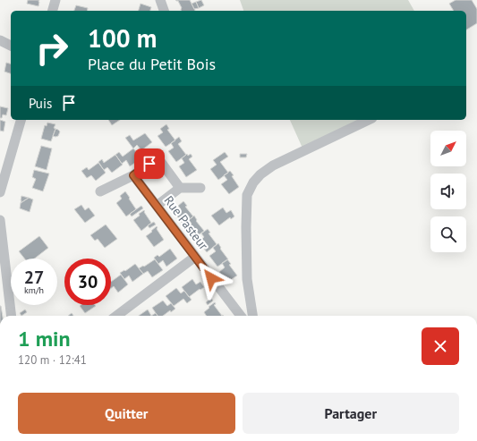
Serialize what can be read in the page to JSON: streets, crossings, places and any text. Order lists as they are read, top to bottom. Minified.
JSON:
{"streets":{"street":["Rue Pasteur"]},"north":"top right","page":{"turn":["100 m","Place du Petit Bois"],"then":"Puis","speed":"27 km/h","limit":"30","heading":["1 min","120 m · 12:41"],"buttons":["Quitter","Partager"]}}
